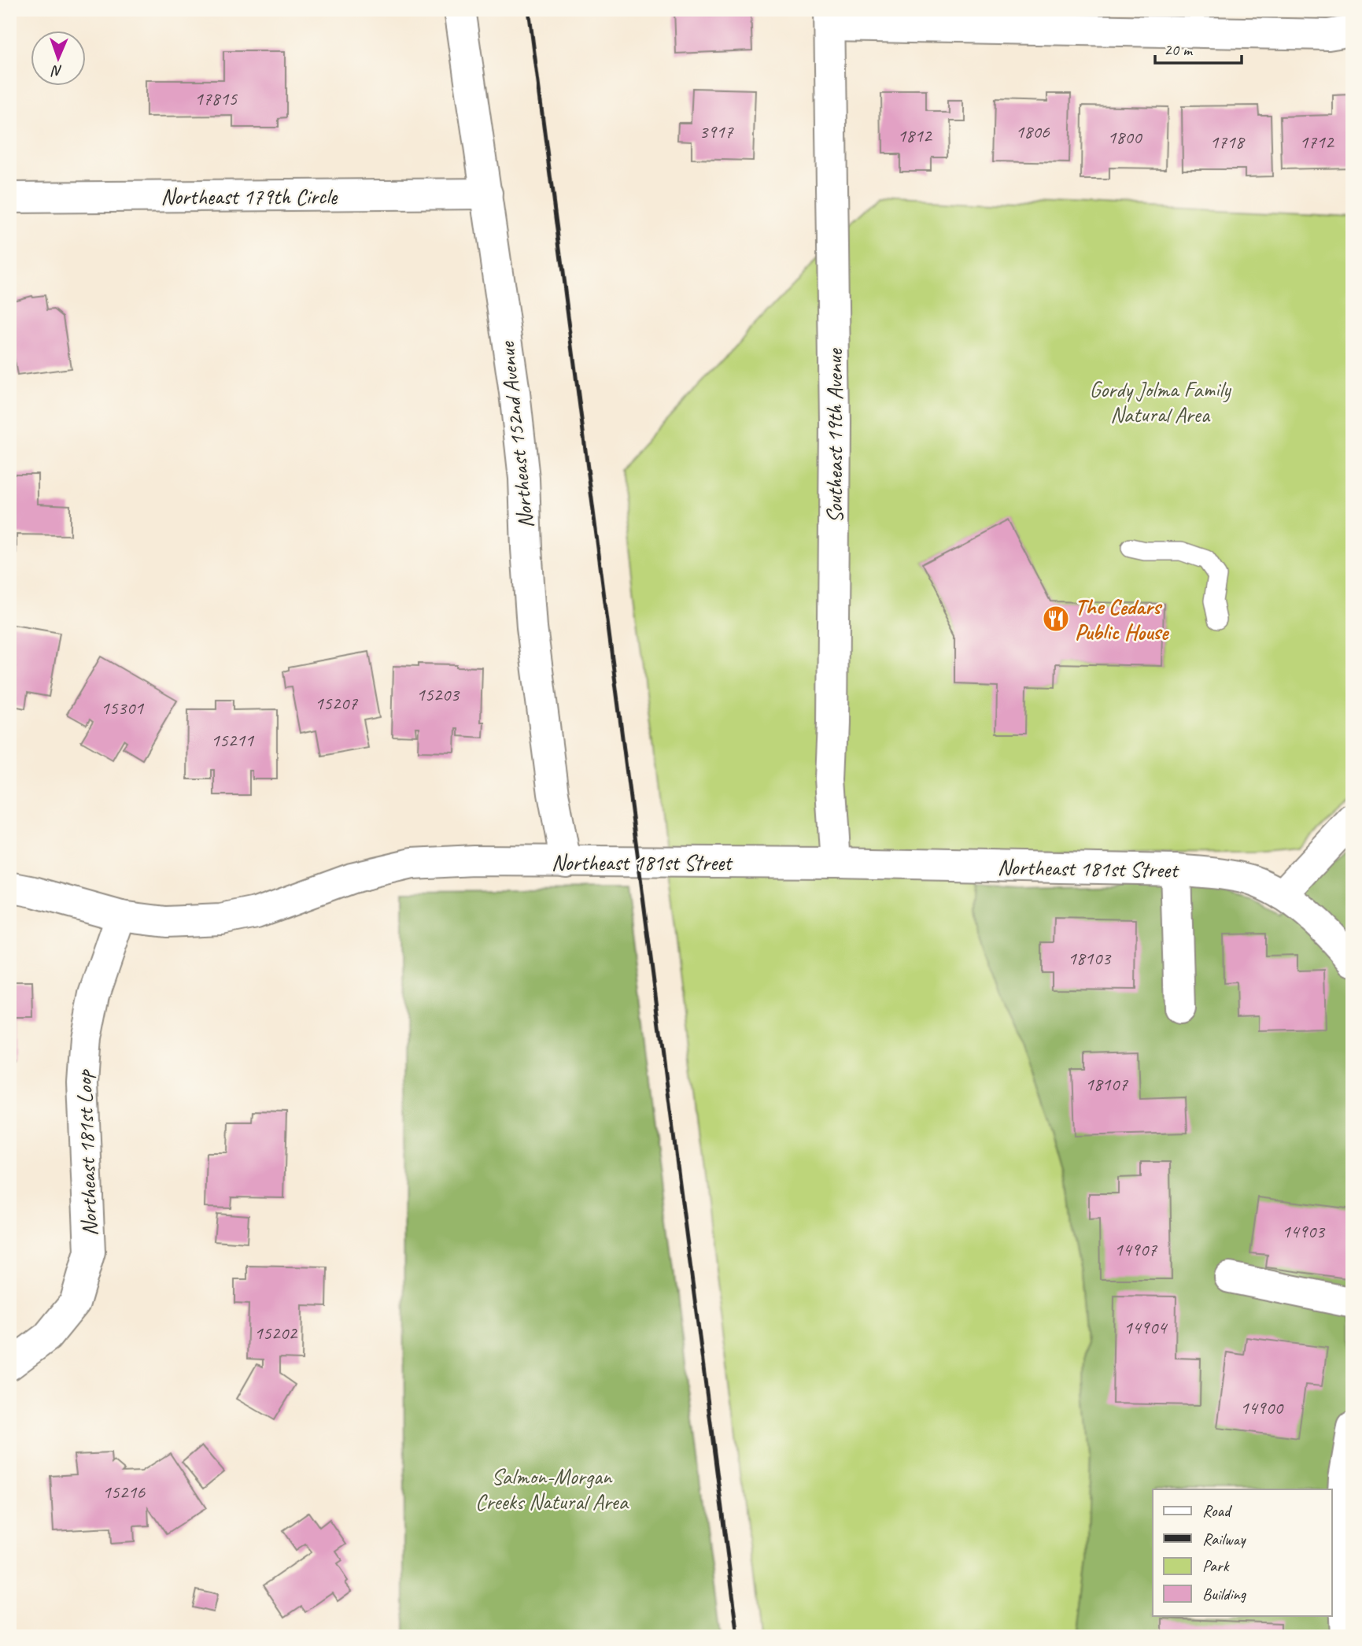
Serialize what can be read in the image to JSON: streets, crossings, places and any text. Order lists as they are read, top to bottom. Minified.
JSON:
{"streets":{"street":["Northeast 179th Circle","Northeast 152nd Avenue","Southeast 19th Avenue","Northeast 181st Street","Northeast 181st Loop"]},"crossings":[["Northeast 179th Circle","Northeast 152nd Avenue"],["Northeast 152nd Avenue","Northeast 181st Street"],["Southeast 19th Avenue","Northeast 181st Street"],["Northeast 181st Street","Northeast 181st Loop"]],"parks":["Gordy Jolma Family Natural Area","Salmon-Morgan Creeks Natural Area"],"places":{"restaurant":["The Cedars Public House"]},"house_numbers":["17815","3917","1806","1812","1800","1718","1712","15203","15207","15301","15211","18103","18107","14903","14907","14904","15202","14900","15216"],"legend":["Road","Railway","Park","Building"],"scale_bar":"20 m","north":"bottom"}
